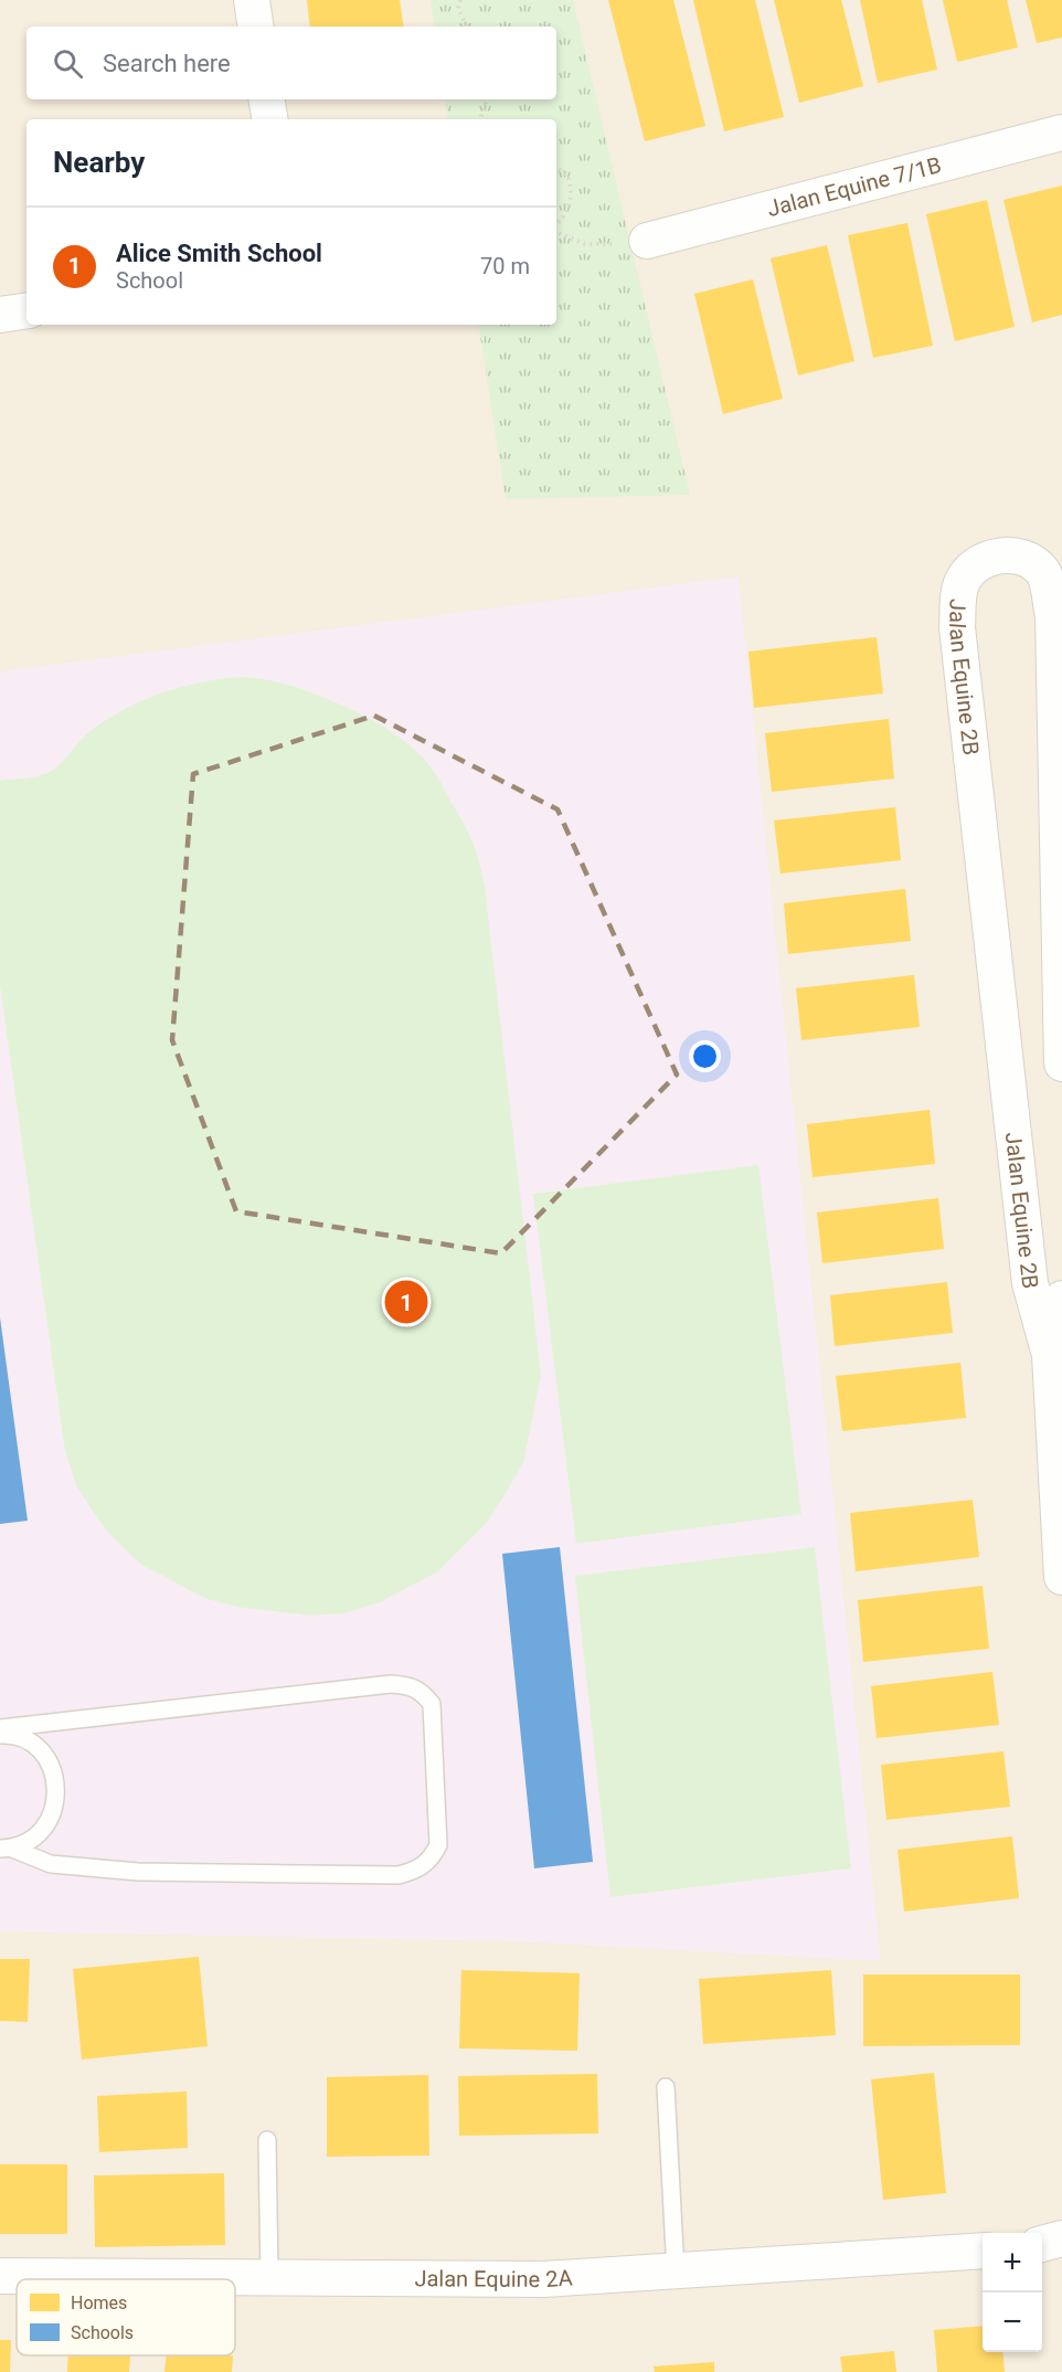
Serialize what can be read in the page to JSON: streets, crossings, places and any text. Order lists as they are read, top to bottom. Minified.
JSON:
{"streets":{"street":["Jalan Equine 7/1B","Jalan Equine 2B","Jalan Equine 2A"]},"legend":["Homes","Schools"],"page":{"search":"Search here","heading":"Nearby","list":[{"mark":"1","name":"Alice Smith School","note":"School","value":"70 m"}],"pins":"1","map_buttons":["+","−"]}}
